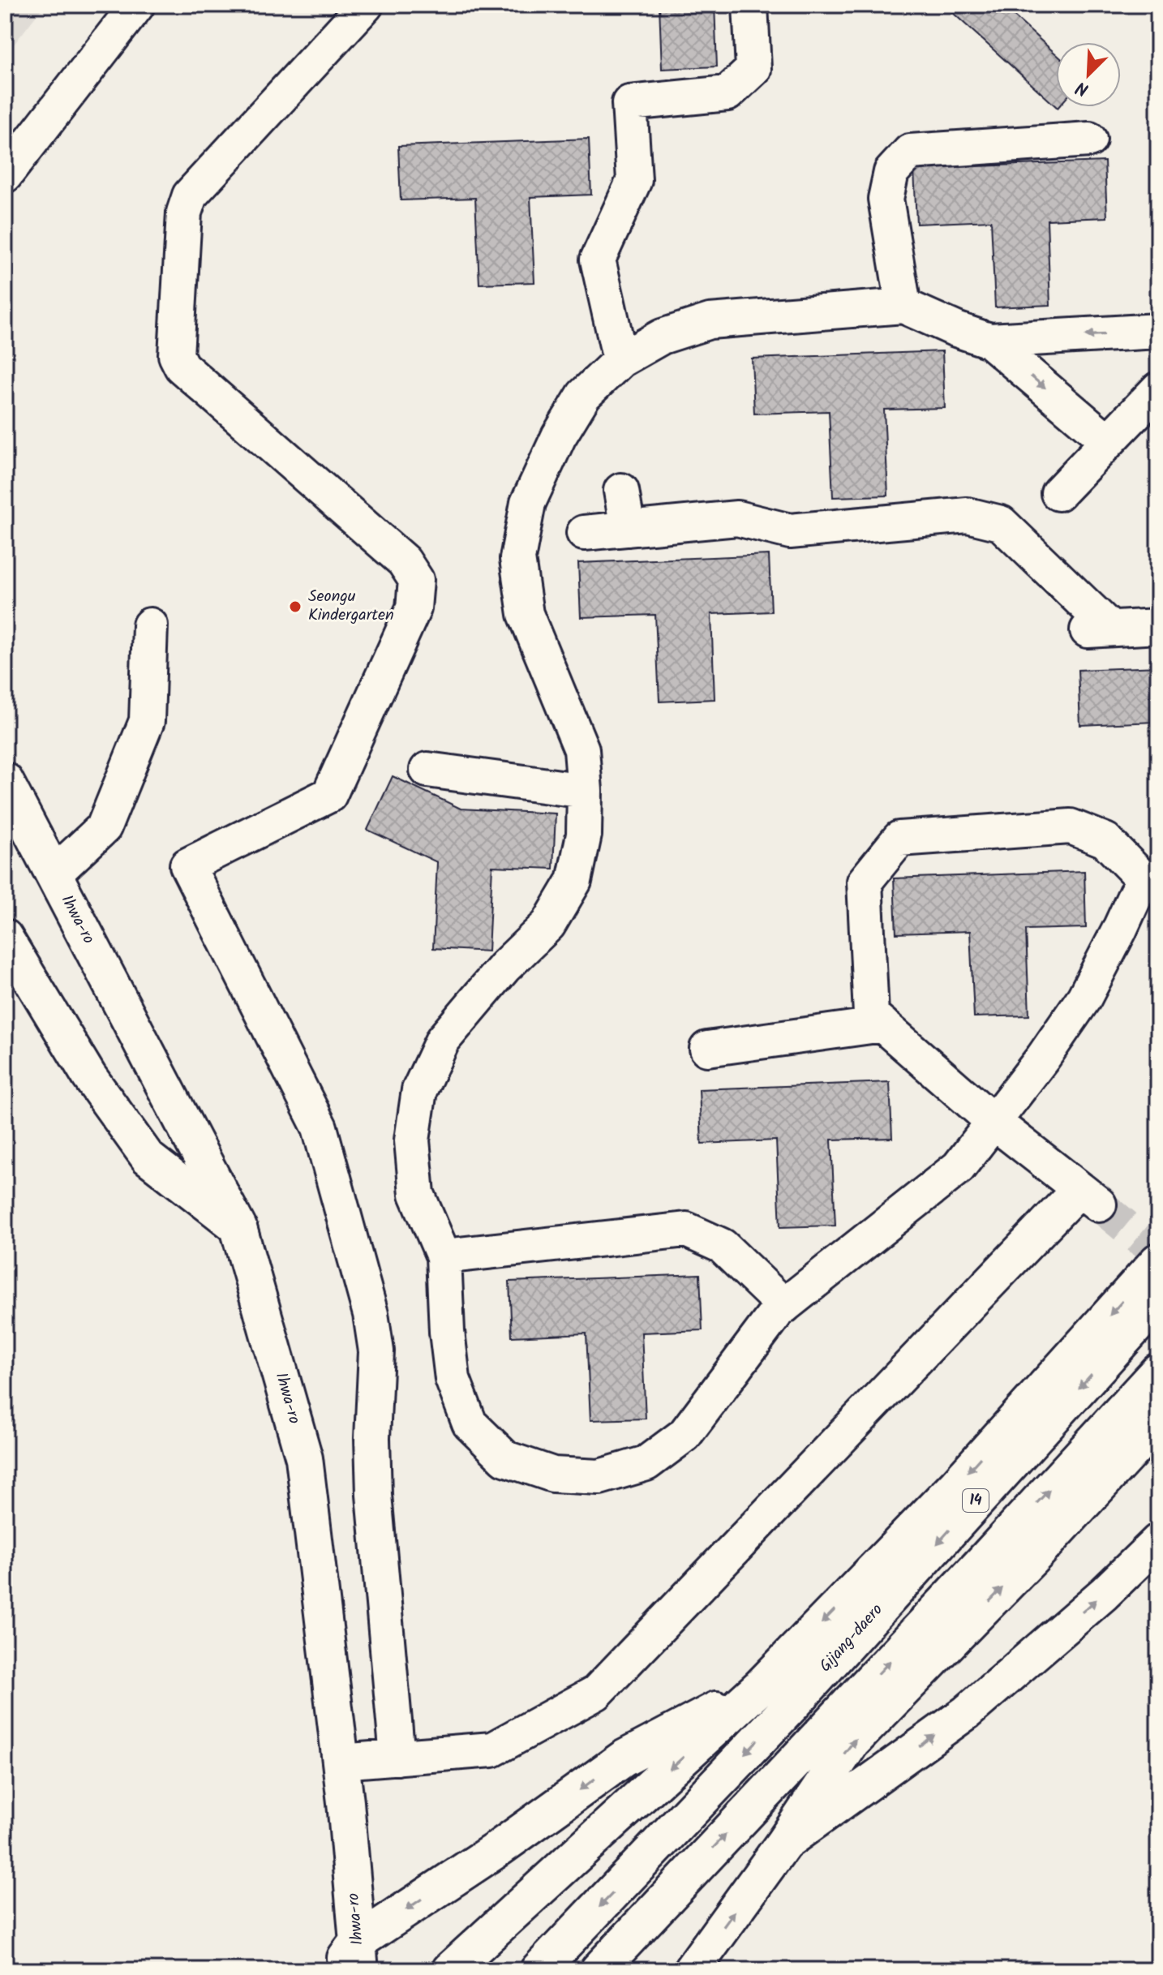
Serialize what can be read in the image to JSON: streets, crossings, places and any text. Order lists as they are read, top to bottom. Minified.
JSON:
{"streets":{"main road":["Ihwa-ro","14","Gijang-daero"]},"places":["Seongu Kindergarten"],"north":"bottom left"}
